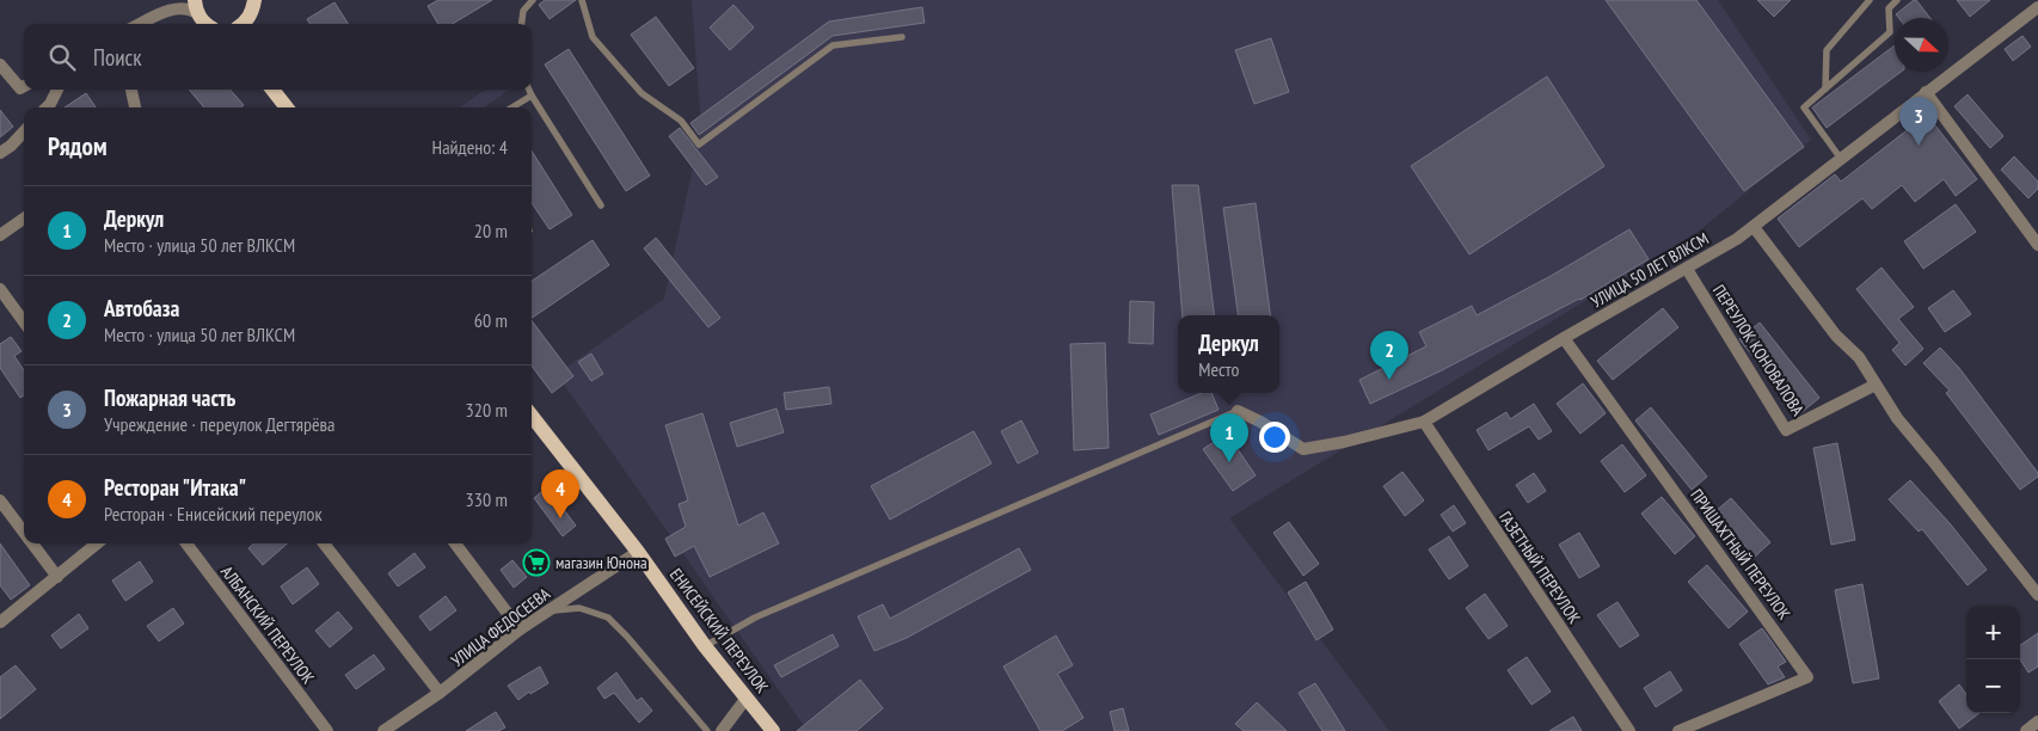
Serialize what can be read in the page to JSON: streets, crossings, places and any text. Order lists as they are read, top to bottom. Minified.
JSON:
{"streets":{"main road":["ЕНИСЕЙСКИЙ ПЕРЕУЛОК"],"street":["УЛИЦА 50 ЛЕТ ВЛКСМ","ПЕРЕУЛОК КОНОВАЛОВА","ПРИШАХТНЫЙ ПЕРЕУЛОК","ГАЗЕТНЫЙ ПЕРЕУЛОК","АЛБАНСКИЙ ПЕРЕУЛОК","УЛИЦА ФЕДОСЕЕВА"]},"crossings":[["УЛИЦА 50 ЛЕТ ВЛКСМ","ПЕРЕУЛОК КОНОВАЛОВА"],["УЛИЦА 50 ЛЕТ ВЛКСМ","ПРИШАХТНЫЙ ПЕРЕУЛОК"],["УЛИЦА 50 ЛЕТ ВЛКСМ","ГАЗЕТНЫЙ ПЕРЕУЛОК"],["УЛИЦА ФЕДОСЕЕВА","ЕНИСЕЙСКИЙ ПЕРЕУЛОК"]],"places":{"supermarket":["магазин Юнона"]},"north":"right","page":{"search":"Поиск","pins":["3","2","1","4"],"heading":["Рядом","Найдено: 4"],"list":[{"mark":"1","name":"Деркул","note":"Место · улица 50 лет ВЛКСМ","value":"20 m"},{"mark":"2","name":"Автобаза","note":"Место · улица 50 лет ВЛКСМ","value":"60 m"},{"mark":"3","name":"Пожарная часть","note":"Учреждение · переулок Дегтярёва","value":"320 m"},{"mark":"4","name":"Ресторан \"Итака\"","note":"Ресторан · Енисейский переулок","value":"330 m"}],"popup":["Деркул","Место"],"map_buttons":["+","−"]}}
